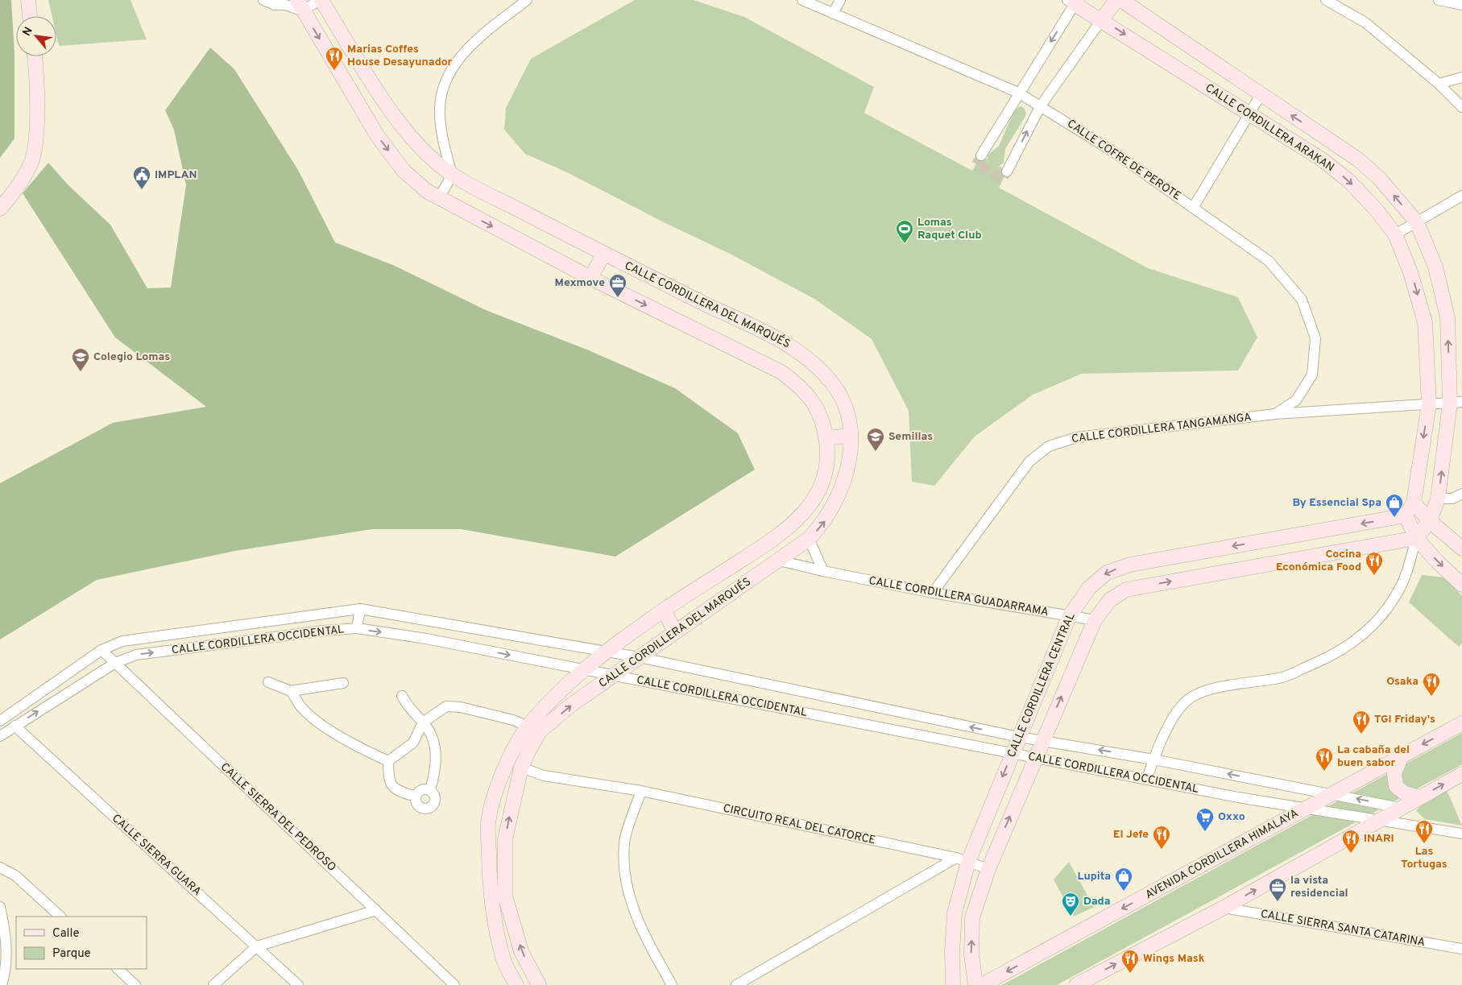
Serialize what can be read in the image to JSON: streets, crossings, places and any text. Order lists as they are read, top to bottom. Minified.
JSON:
{"streets":{"street":["CALLE CORDILLERA ARAKAN","CALLE COFRE DE PEROTE","CALLE CORDILLERA DEL MARQUÉS","CALLE CORDILLERA TANGAMANGA","CALLE CORDILLERA GUADARRAMA","CALLE CORDILLERA OCCIDENTAL","CALLE CORDILLERA CENTRAL","CALLE SIERRA DEL PEDROSO","CIRCUITO REAL DEL CATORCE","AVENIDA CORDILLERA HIMALAYA","CALLE SIERRA GUARA","CALLE SIERRA SANTA CATARINA"]},"crossings":[["CALLE CORDILLERA ARAKAN","CALLE CORDILLERA TANGAMANGA"],["CALLE CORDILLERA ARAKAN","CALLE CORDILLERA OCCIDENTAL"],["CALLE CORDILLERA ARAKAN","CALLE CORDILLERA CENTRAL"],["CALLE COFRE DE PEROTE","CALLE CORDILLERA TANGAMANGA"],["CALLE CORDILLERA DEL MARQUÉS","CALLE CORDILLERA GUADARRAMA"],["CALLE CORDILLERA DEL MARQUÉS","CALLE CORDILLERA OCCIDENTAL"],["CALLE CORDILLERA DEL MARQUÉS","CIRCUITO REAL DEL CATORCE"],["CALLE CORDILLERA TANGAMANGA","CALLE CORDILLERA GUADARRAMA"],["CALLE CORDILLERA GUADARRAMA","CALLE CORDILLERA CENTRAL"],["CALLE CORDILLERA OCCIDENTAL","CALLE CORDILLERA CENTRAL"],["CALLE CORDILLERA OCCIDENTAL","CALLE SIERRA DEL PEDROSO"],["CALLE CORDILLERA OCCIDENTAL","AVENIDA CORDILLERA HIMALAYA"],["CALLE CORDILLERA OCCIDENTAL","CALLE SIERRA GUARA"],["CALLE CORDILLERA CENTRAL","CIRCUITO REAL DEL CATORCE"]],"places":{"restaurant":["Marias Coffes House Desayunador","Cocina Económica Food","Osaka","TGI Friday's","La cabaña del buen sabor","Las Tortugas","El Jefe","INARI","Wings Mask"],"public building":["IMPLAN"],"sports":["Lomas Raquet Club"],"office":["Mexmove","la vista residencial"],"school or university":["Colegio Lomas","Semillas"],"shop":["By Essencial Spa","Lupita"],"supermarket":["Oxxo"],"theatre":["Dada"]},"legend":["Calle","Parque"],"north":"top left"}
